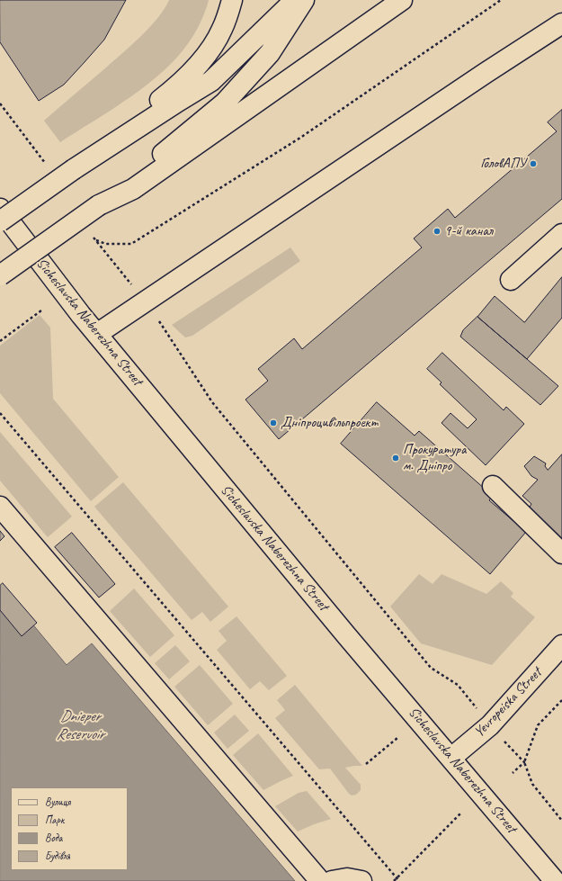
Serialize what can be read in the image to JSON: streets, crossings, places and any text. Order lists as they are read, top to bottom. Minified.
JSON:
{"streets":{"main road":["Sicheslavska Naberezhna Street","Yevropeiska Street"]},"crossings":[["Sicheslavska Naberezhna Street","Yevropeiska Street"]],"water":["Dnieper Reservoir"],"places":["ГоловАПУ","9-й канал","Дніпроцивільпроект","Прокуратура м. Дніпро"],"legend":["Вулиця","Парк","Вода","Будівля"]}
